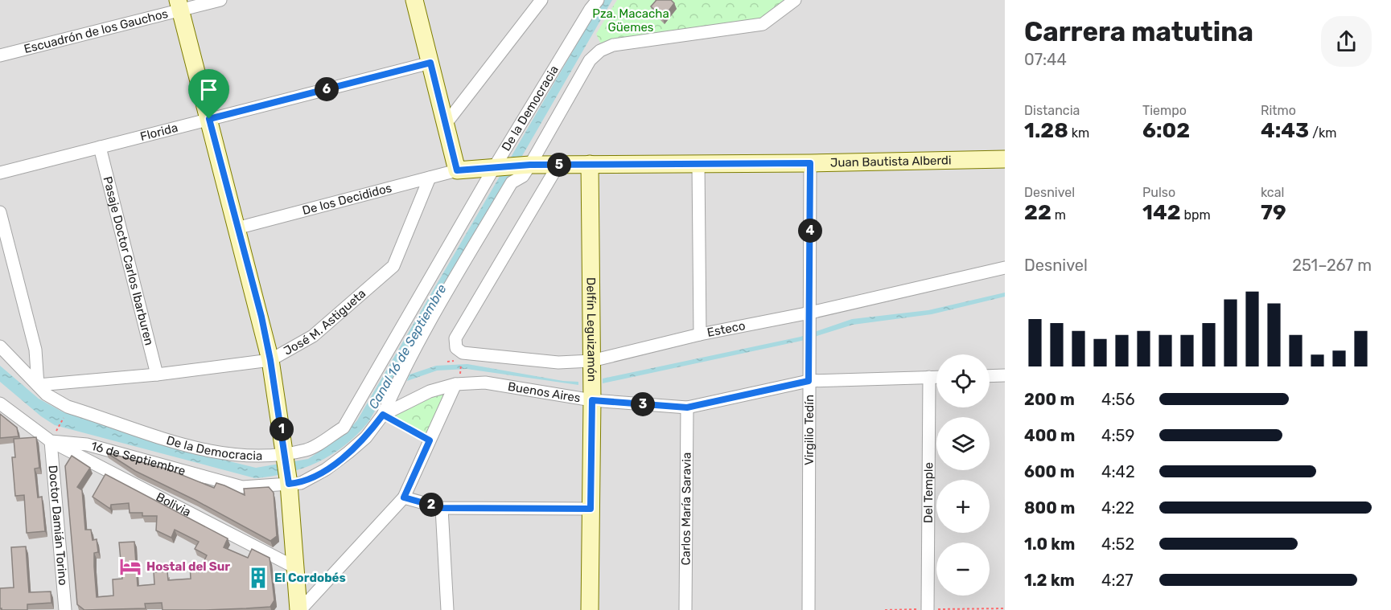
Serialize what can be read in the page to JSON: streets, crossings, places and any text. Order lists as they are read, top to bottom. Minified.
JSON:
{"streets":{"street":["Escuadrón de los Gauchos","De la Democracia","Florida","Juan Bautista Alberdi","De los Decididos","Pasaje Doctor Carlos Ibarburen","José M. Astigueta","Delfín Leguizamón","Esteco","Buenos Aires","Virgilio Tedín","16 de Septiembre","Del Temple","Bolivia","Carlos María Saravia","Doctor Damián Torino"]},"crossings":[["De la Democracia","Juan Bautista Alberdi"],["De la Democracia","José M. Astigueta"],["Florida","Pasaje Doctor Carlos Ibarburen"],["Juan Bautista Alberdi","De los Decididos"],["Juan Bautista Alberdi","Delfín Leguizamón"],["Juan Bautista Alberdi","Esteco"],["Juan Bautista Alberdi","Virgilio Tedín"],["De los Decididos","José M. Astigueta"],["Pasaje Doctor Carlos Ibarburen","José M. Astigueta"],["Delfín Leguizamón","Esteco"],["Delfín Leguizamón","Buenos Aires"],["Esteco","Virgilio Tedín"],["Buenos Aires","Virgilio Tedín"],["Buenos Aires","16 de Septiembre"],["Buenos Aires","Del Temple"],["Buenos Aires","Carlos María Saravia"],["16 de Septiembre","Bolivia"],["16 de Septiembre","Doctor Damián Torino"],["Bolivia","Doctor Damián Torino"]],"water":["Canal 16 de Septiembre"],"parks":["Pza. Macacha Güemes"],"places":{"hotel":["Hostal del Sur"],"building":["El Cordobés"]},"page":{"heading":["Carrera matutina","07:44"],"pins":["6","5","4","3","1","2"],"stats":[["Distancia","1.28 km"],["Tiempo","6:02"],["Ritmo","4:43 /km"],["Desnivel","22 m"],["Pulso","142 bpm"],["kcal","79"]],"chart":["Desnivel","251–267 m"],"map_buttons":["+","−"],"list":[{"name":"200 m","note":"4:56"},{"name":"400 m","note":"4:59"},{"name":"600 m","note":"4:42"},{"name":"800 m","note":"4:22"},{"name":"1.0 km","note":"4:52"},{"name":"1.2 km","note":"4:27"}]}}
